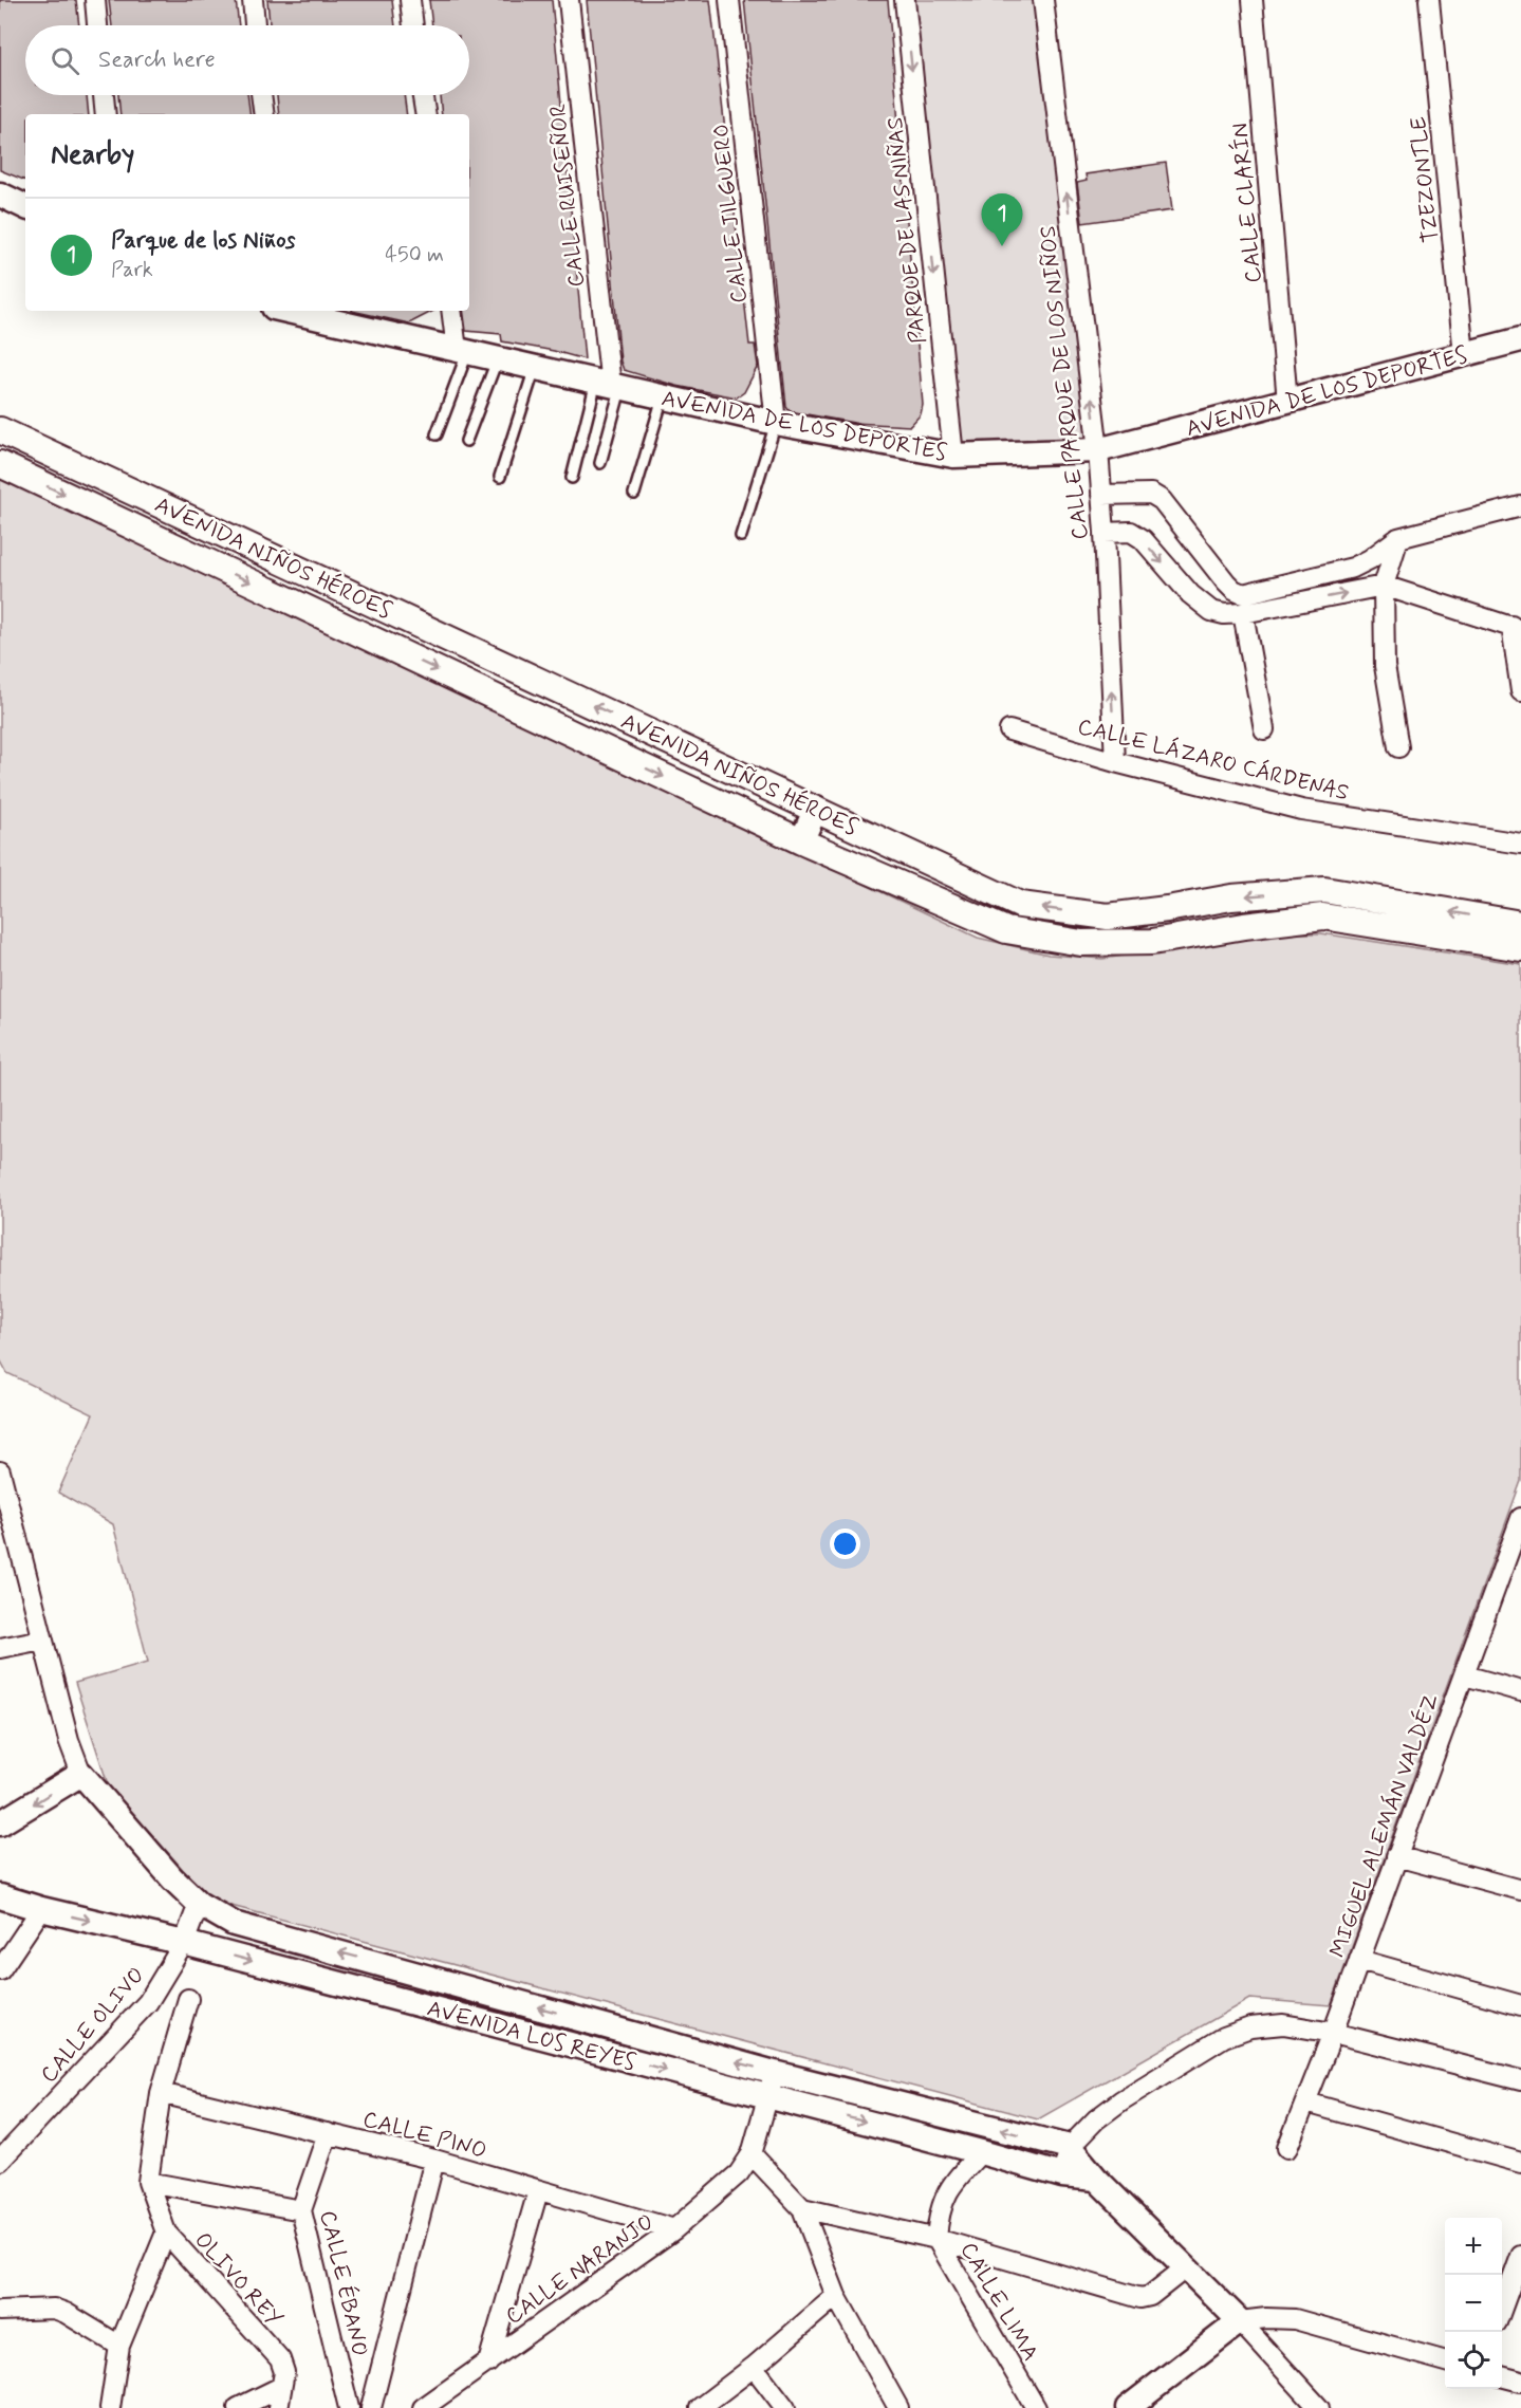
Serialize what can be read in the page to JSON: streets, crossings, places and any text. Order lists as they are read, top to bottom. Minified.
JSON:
{"streets":{"main road":["AVENIDA NIÑOS HÉROES"],"street":["TZEZONTLE","CALLE RUISEÑOR","CALLE CLARÍN","CALLE JILGUERO","PARQUE DE LAS NIÑAS","CALLE PARQUE DE LOS NIÑOS","AVENIDA DE LOS DEPORTES","CALLE LÁZARO CÁRDENAS","MIGUEL ALEMÁN VALDÉZ","CALLE OLIVO","AVENIDA LOS REYES","CALLE PINO","CALLE NARANJO","OLIVO REY","CALLE ÉBANO","CALLE LIMA"]},"crossings":[["TZEZONTLE","AVENIDA DE LOS DEPORTES"],["CALLE RUISEÑOR","AVENIDA DE LOS DEPORTES"],["CALLE CLARÍN","AVENIDA DE LOS DEPORTES"],["CALLE JILGUERO","AVENIDA DE LOS DEPORTES"],["PARQUE DE LAS NIÑAS","AVENIDA DE LOS DEPORTES"],["CALLE PARQUE DE LOS NIÑOS","AVENIDA DE LOS DEPORTES"],["CALLE PARQUE DE LOS NIÑOS","CALLE LÁZARO CÁRDENAS"],["CALLE OLIVO","AVENIDA LOS REYES"],["AVENIDA LOS REYES","CALLE LIMA"],["CALLE PINO","CALLE NARANJO"],["CALLE PINO","CALLE ÉBANO"]],"one_way":["PARQUE DE LAS NIÑAS","CALLE PARQUE DE LOS NIÑOS"],"page":{"search":"Search here","heading":"Nearby","pins":"1","list":[{"mark":"1","name":"Parque de los Niños","note":"Park","value":"450 m"}],"map_buttons":["+","−"]}}
